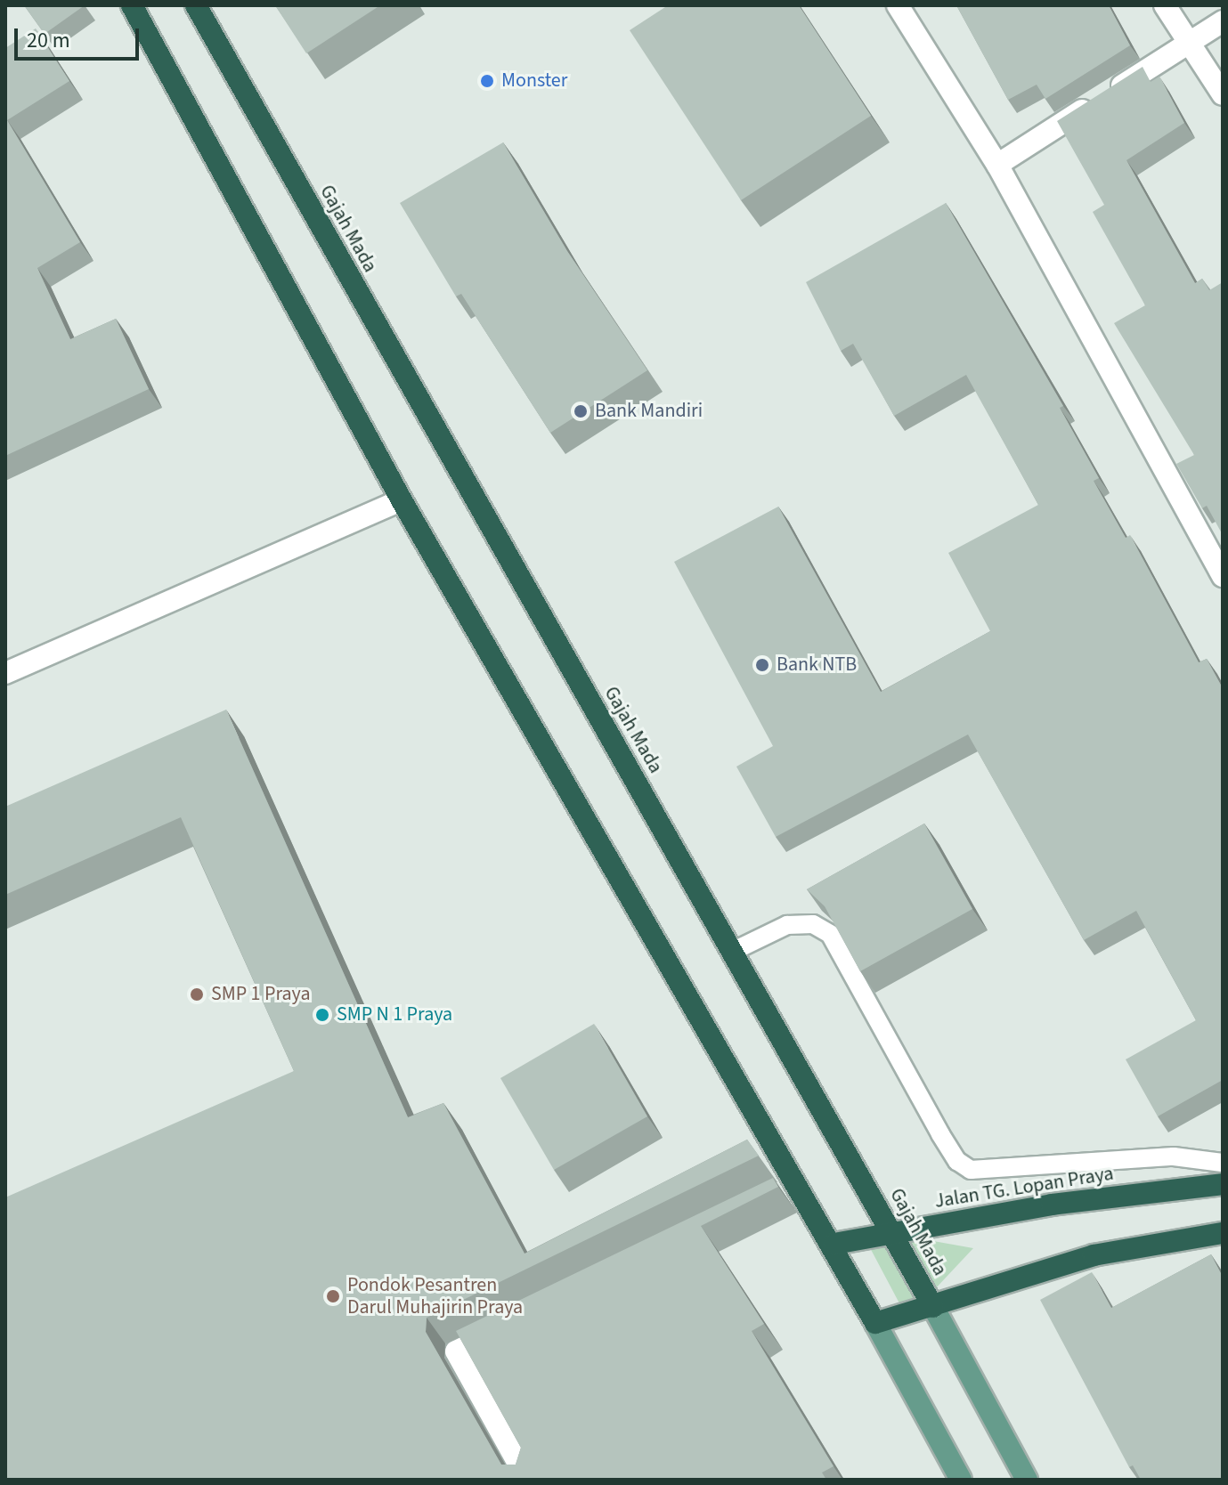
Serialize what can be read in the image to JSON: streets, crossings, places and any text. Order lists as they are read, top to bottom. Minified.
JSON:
{"streets":{"highway":["Gajah Mada","Jalan TG. Lopan Praya"]},"crossings":[["Gajah Mada","Jalan TG. Lopan Praya"]],"places":["Monster","Bank Mandiri","Bank NTB","SMP 1 Praya","SMP N 1 Praya","Pondok Pesantren Darul Muhajirin Praya"],"scale_bar":"20 m"}
